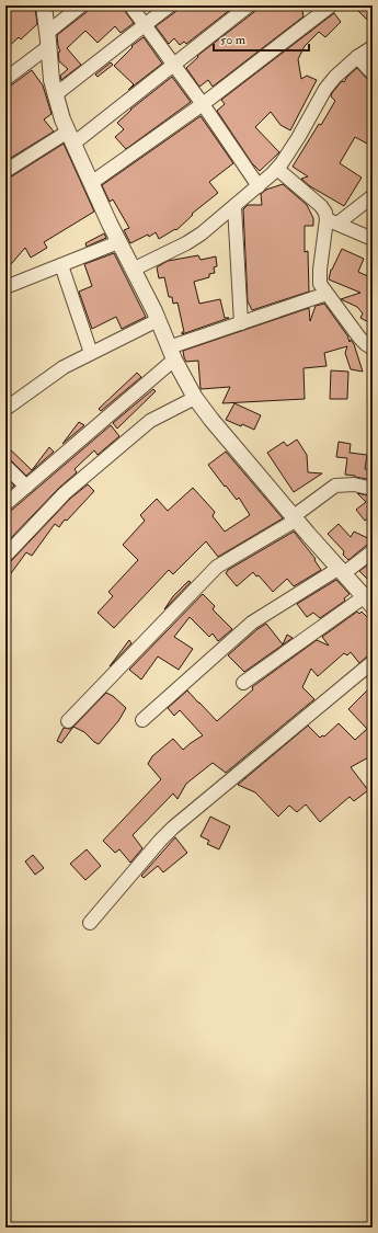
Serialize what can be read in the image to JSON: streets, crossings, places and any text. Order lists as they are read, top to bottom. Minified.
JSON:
{"scale_bar":"50 m"}
